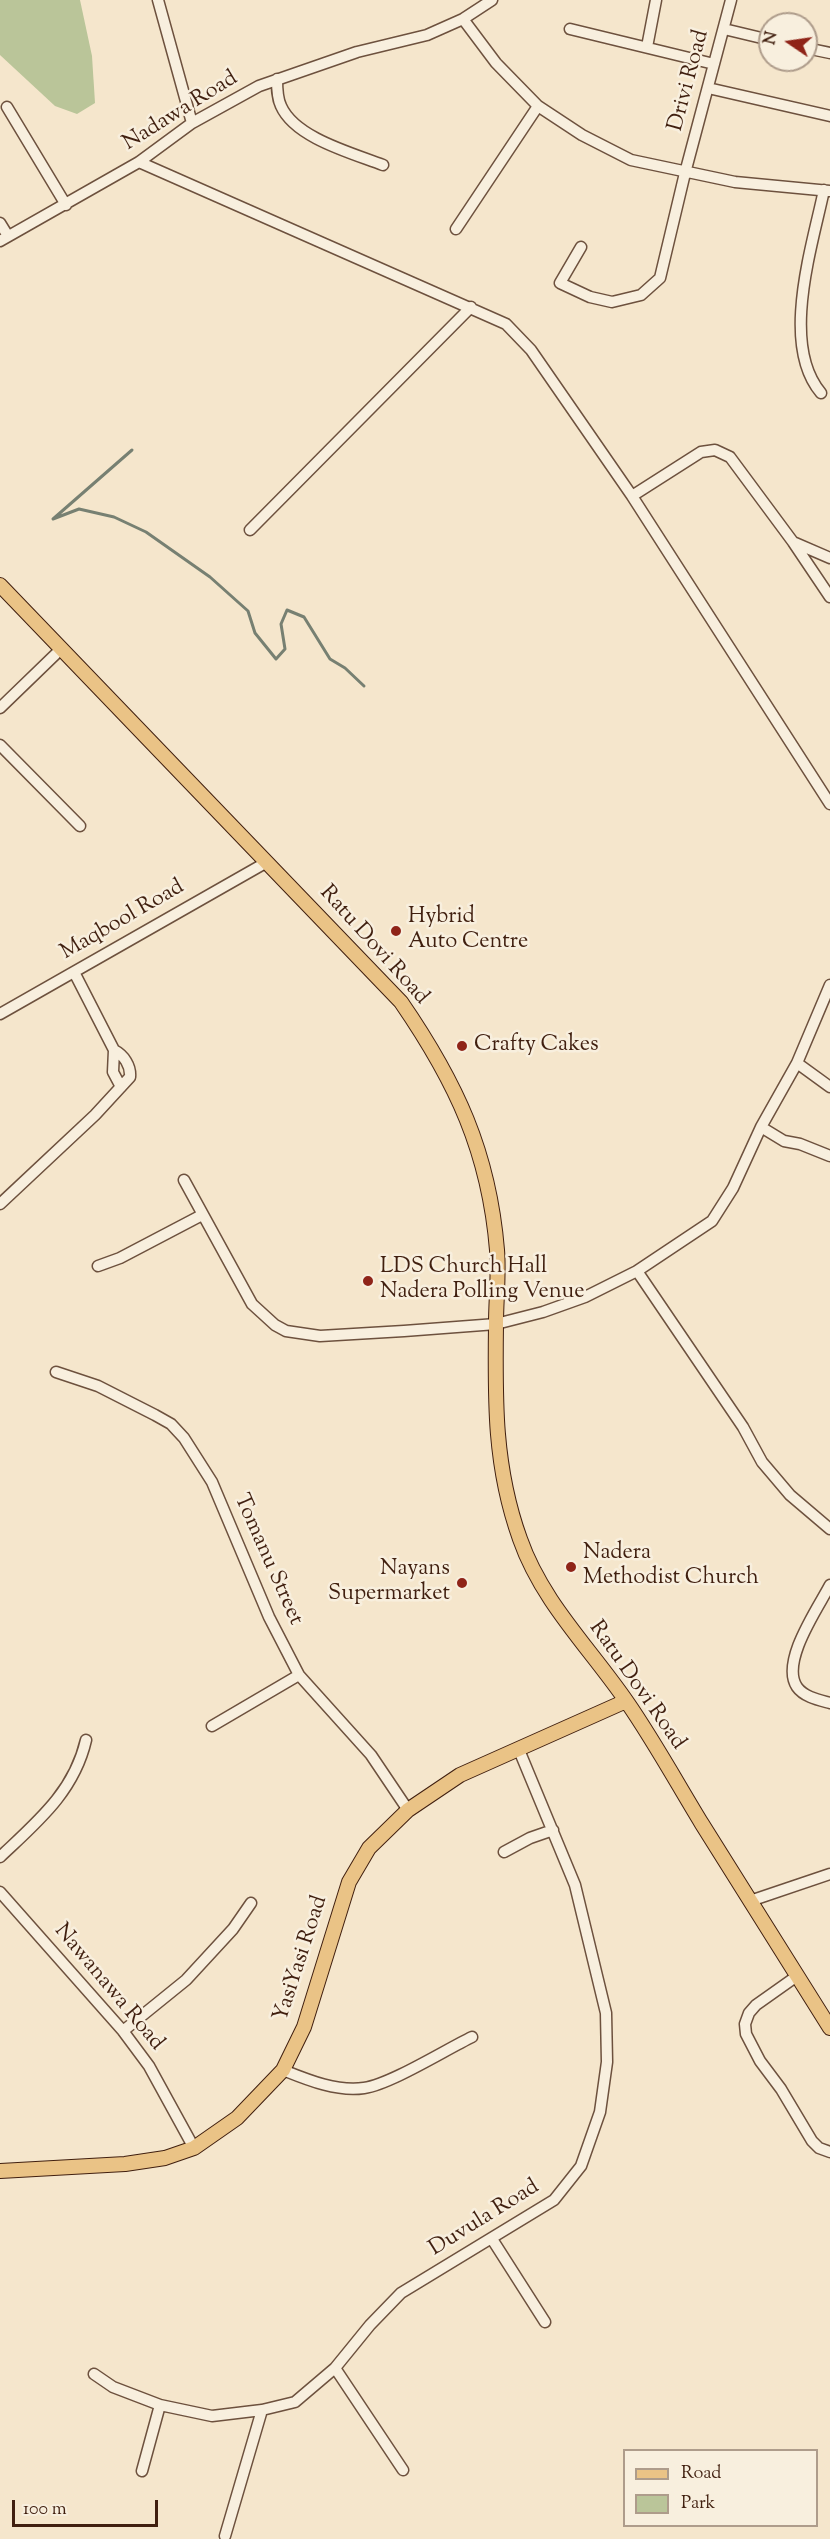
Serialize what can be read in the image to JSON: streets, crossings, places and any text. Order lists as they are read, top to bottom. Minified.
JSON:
{"streets":{"main road":["Ratu Dovi Road","YasiYasi Road"],"street":["Drivi Road","Nadawa Road","Maqbool Road","Tomanu Street","Nawanawa Road","Duvula Road"]},"crossings":[["Maqbool Road","Ratu Dovi Road"],["Ratu Dovi Road","YasiYasi Road"],["Tomanu Street","YasiYasi Road"],["YasiYasi Road","Nawanawa Road"],["YasiYasi Road","Duvula Road"]],"places":["Hybrid Auto Centre","Crafty Cakes","LDS Church Hall Nadera Polling Venue","Nadera Methodist Church","Nayans Supermarket"],"legend":["Road","Park"],"scale_bar":"100 m","north":"left"}
